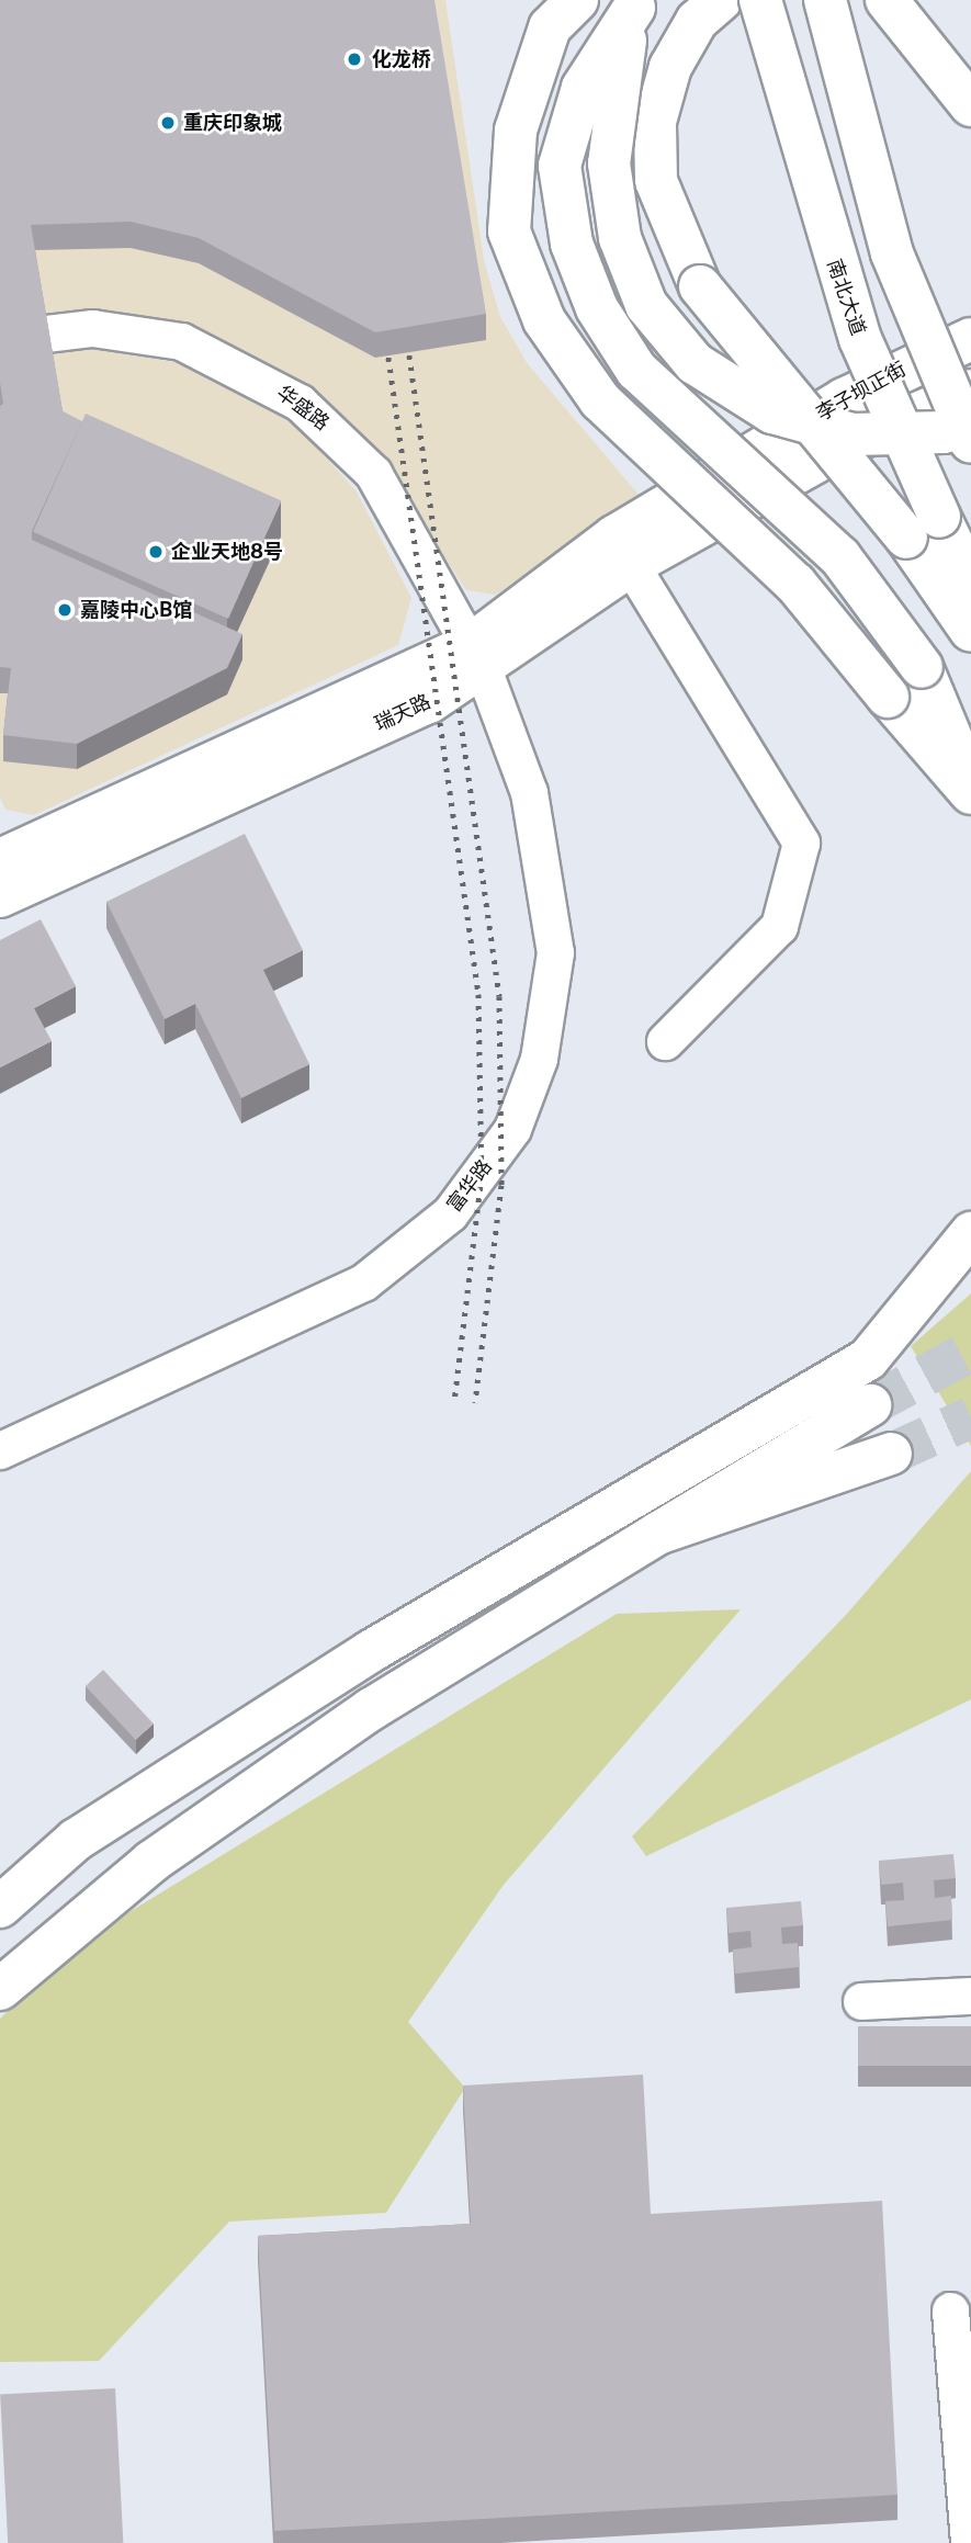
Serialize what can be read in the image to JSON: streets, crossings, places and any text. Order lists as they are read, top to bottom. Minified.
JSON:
{"streets":{"main road":["南北大道","李子坝正街","瑞天路"],"street":["华盛路","富华路"]},"crossings":[["李子坝正街","瑞天路"],["华盛路","瑞天路"],["华盛路","富华路"],["瑞天路","富华路"]],"places":["化龙桥","重庆印象城","企业天地8号","嘉陵中心B馆"]}
